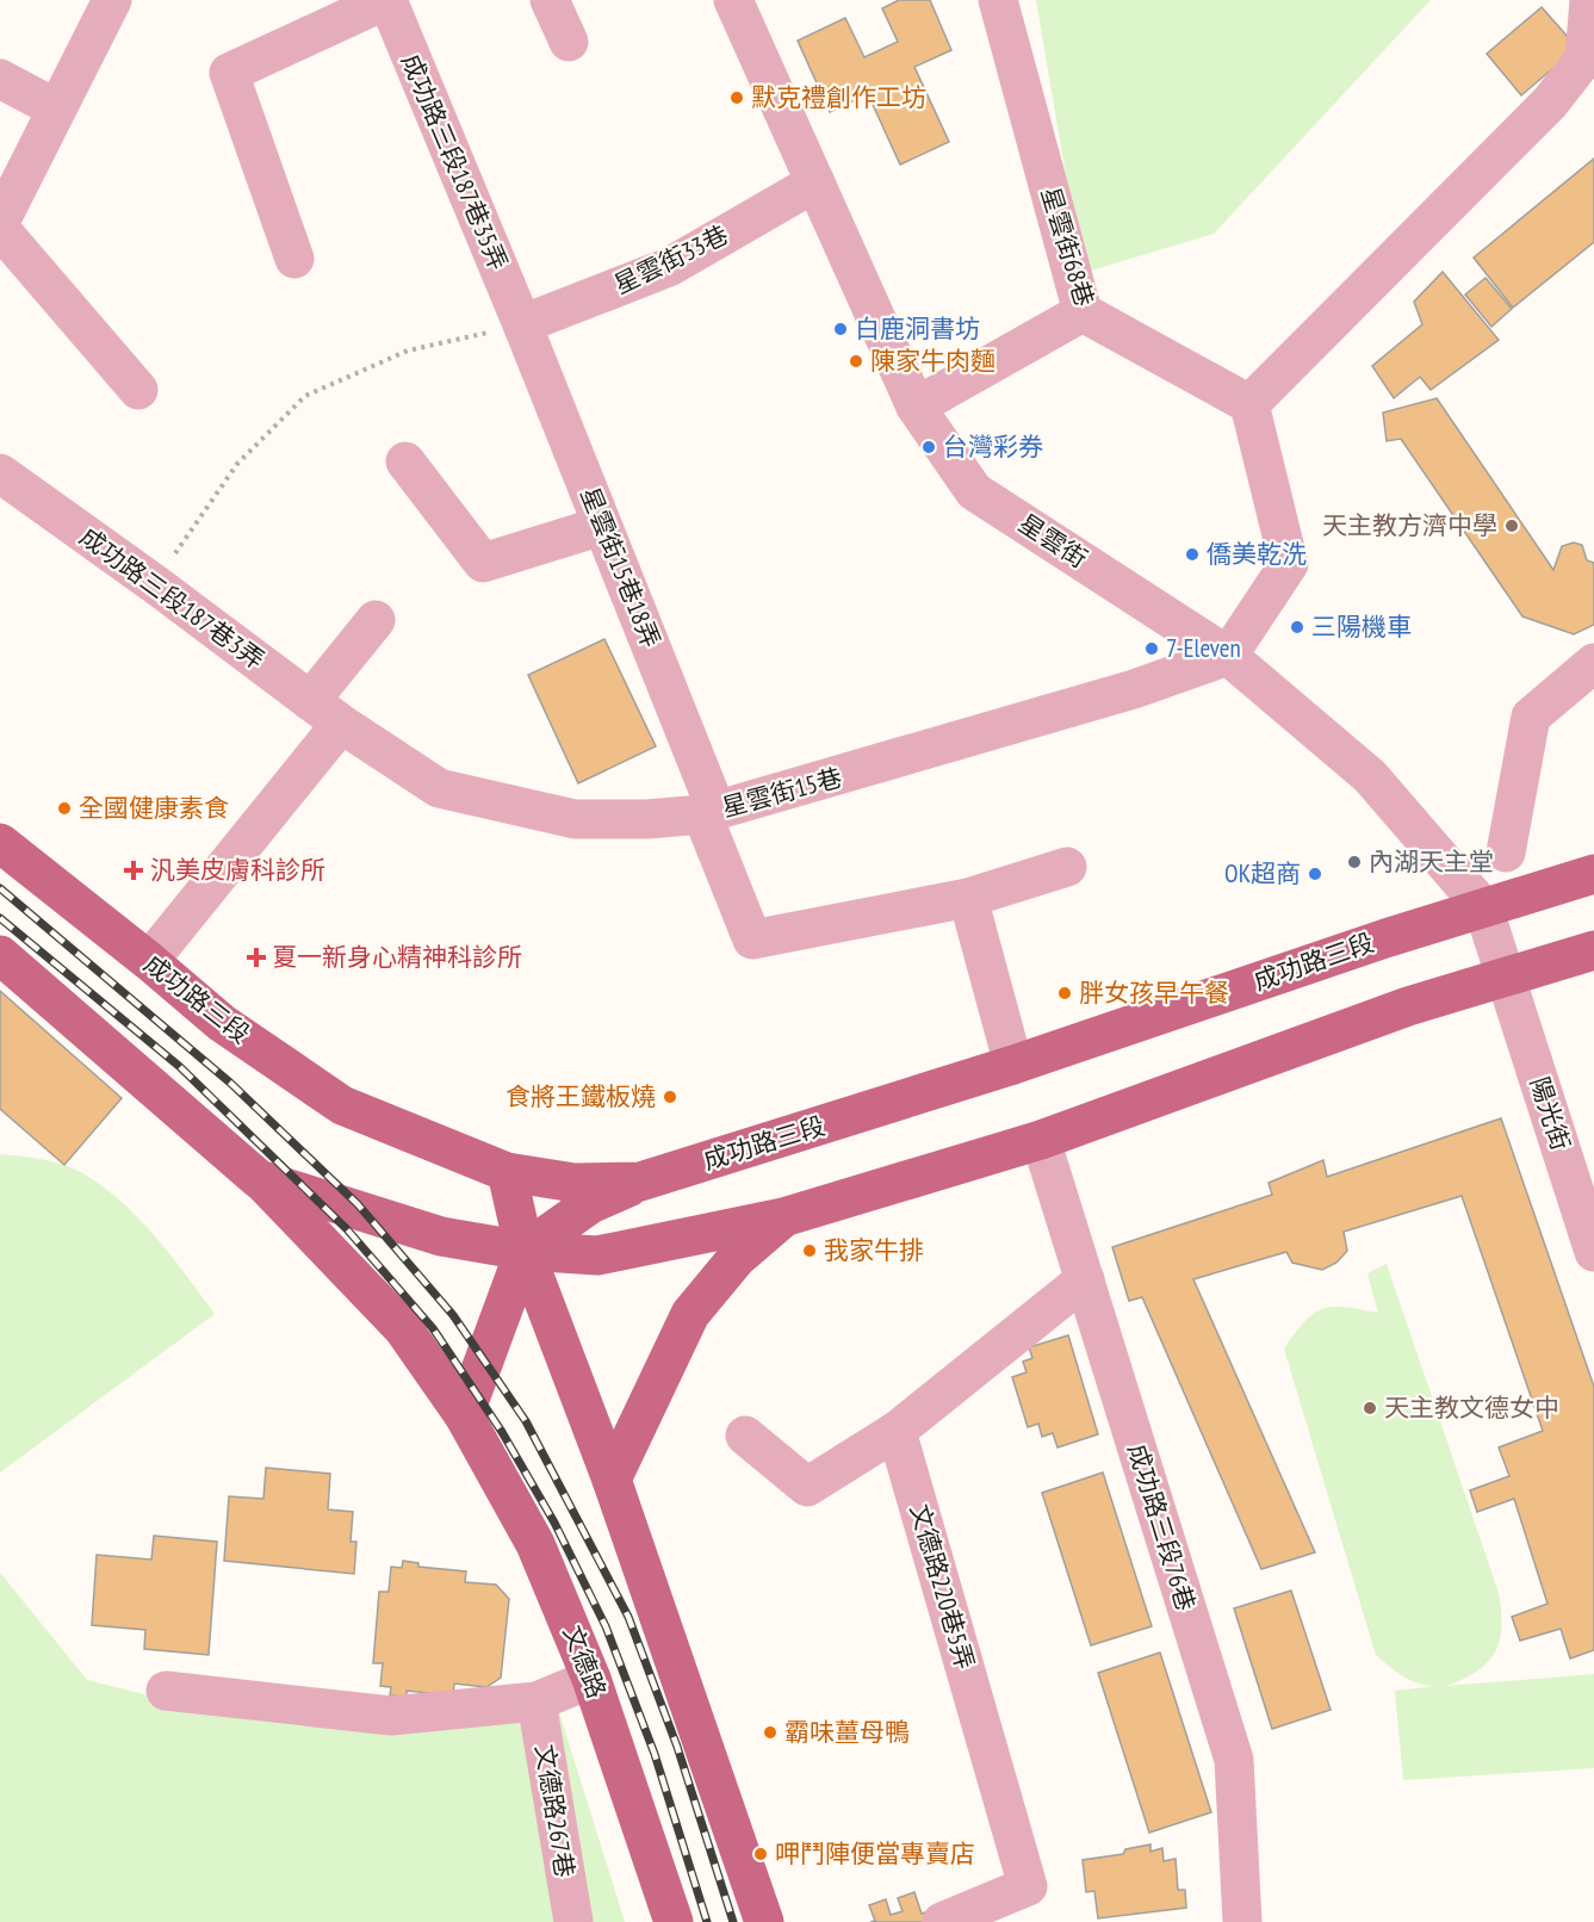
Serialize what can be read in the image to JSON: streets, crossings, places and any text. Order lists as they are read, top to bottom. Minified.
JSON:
{"streets":{"main road":["成功路三段","文德路"],"street":["成功路三段187巷35弄","星雲街68巷","星雲街33巷","星雲街","星雲街15巷18弄","成功路三段187巷3弄","星雲街15巷","陽光街","成功路三段76巷","文德路220巷5弄","文德路267巷"]},"crossings":[["成功路三段187巷35弄","星雲街33巷"],["成功路三段187巷35弄","星雲街15巷18弄"],["星雲街33巷","星雲街"],["星雲街33巷","星雲街15巷18弄"],["星雲街","星雲街15巷"],["星雲街","成功路三段"],["星雲街","陽光街"],["星雲街15巷18弄","星雲街15巷"],["成功路三段187巷3弄","星雲街15巷"]],"places":{"other":["默克禮創作工坊","白鹿洞書坊","陳家牛肉麵","台灣彩券","天主教方濟中學","僑美乾洗","三陽機車","7-Eleven","全國健康素食","內湖天主堂","OK超商","胖女孩早午餐","食將王鐵板燒","我家牛排","天主教文德女中","霸味薑母鴨","呷鬥陣便當專賣店"],"health":["汎美皮膚科診所","夏一新身心精神科診所"]}}
